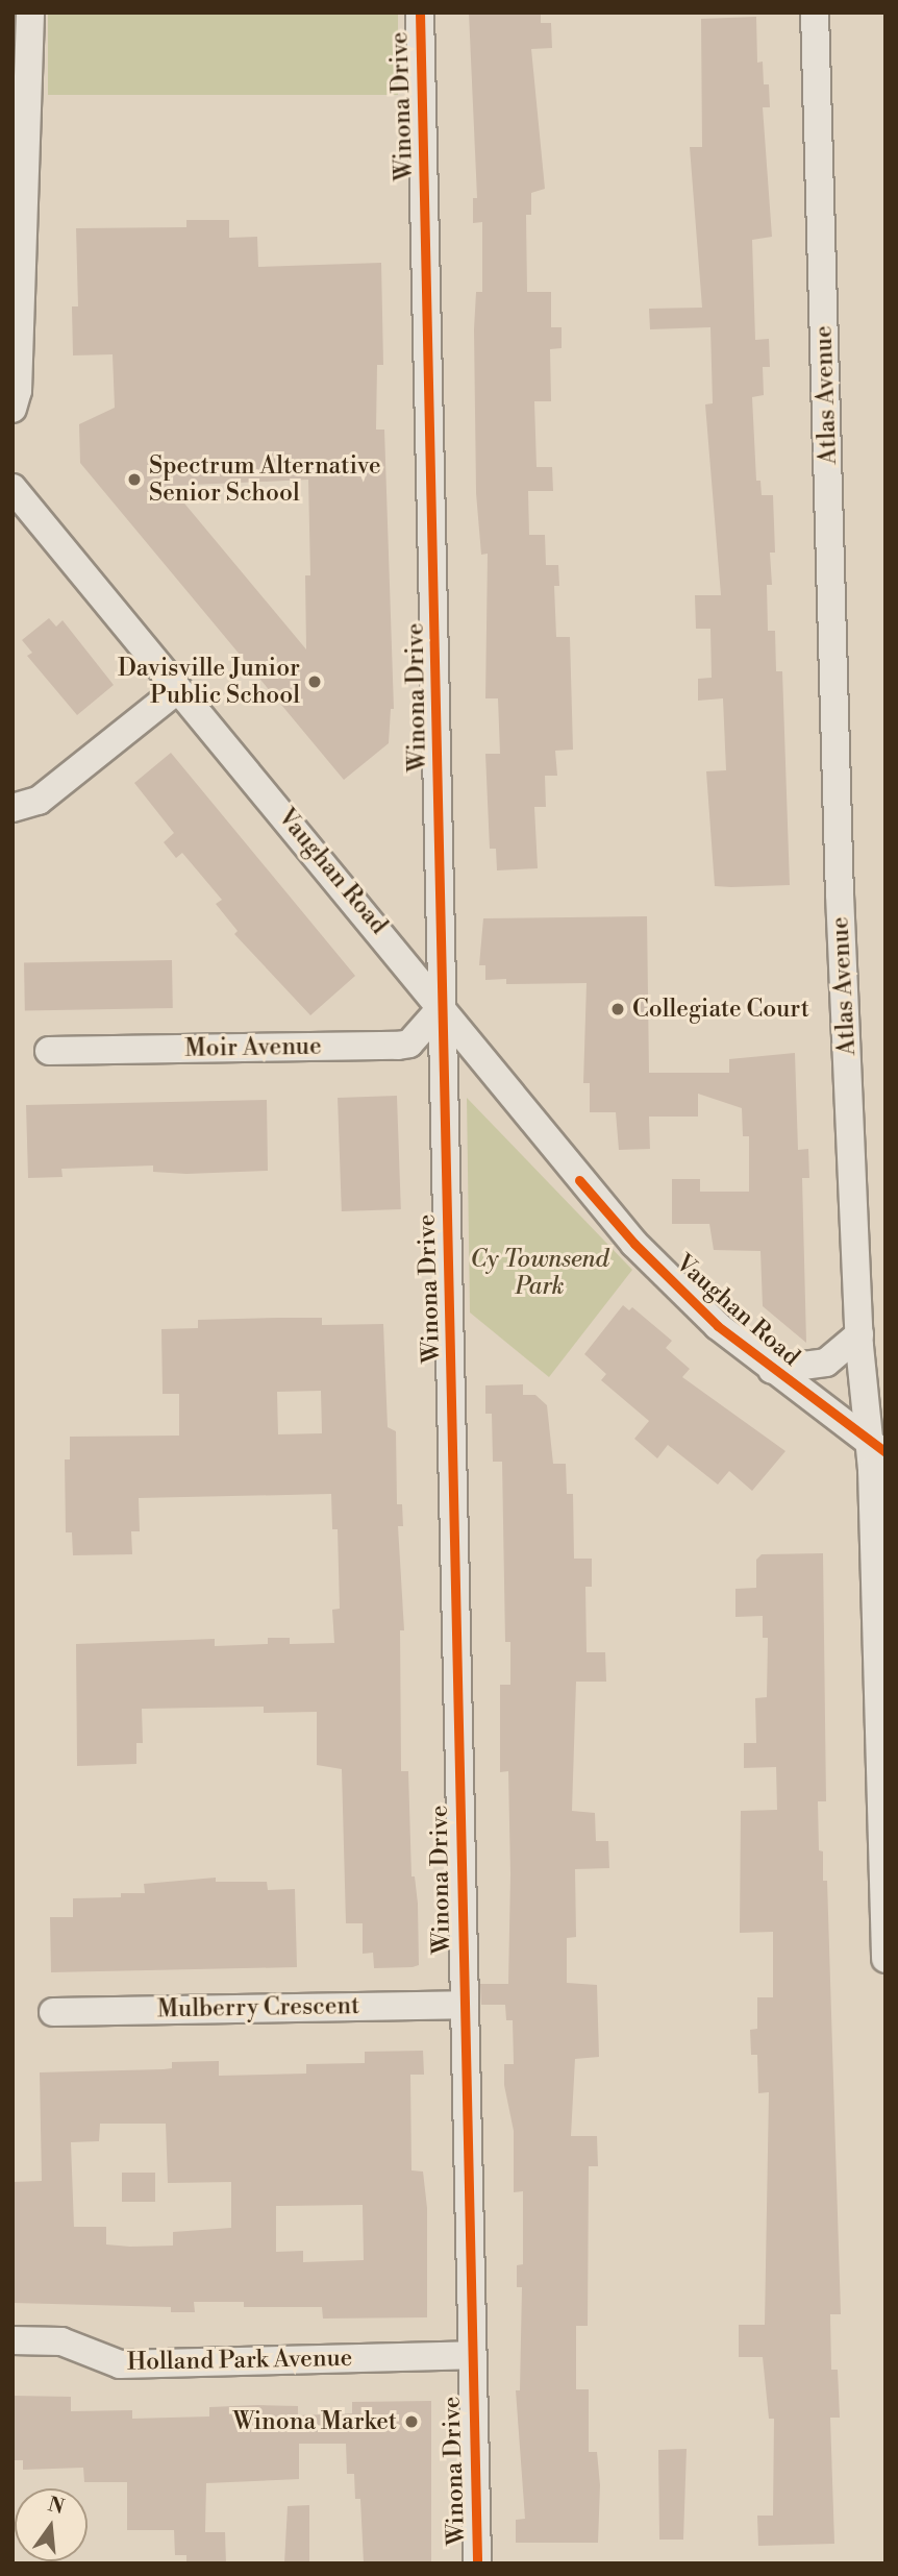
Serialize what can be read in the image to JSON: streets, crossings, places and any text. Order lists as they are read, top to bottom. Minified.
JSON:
{"streets":{"street":["Winona Drive","Atlas Avenue","Vaughan Road","Moir Avenue","Mulberry Crescent","Holland Park Avenue"]},"crossings":[["Winona Drive","Vaughan Road"],["Winona Drive","Moir Avenue"],["Winona Drive","Mulberry Crescent"],["Winona Drive","Holland Park Avenue"],["Atlas Avenue","Vaughan Road"],["Vaughan Road","Moir Avenue"]],"parks":["Cy Townsend Park"],"places":["Spectrum Alternative Senior School","Davisville Junior Public School","Collegiate Court","Winona Market"],"north":"top"}
